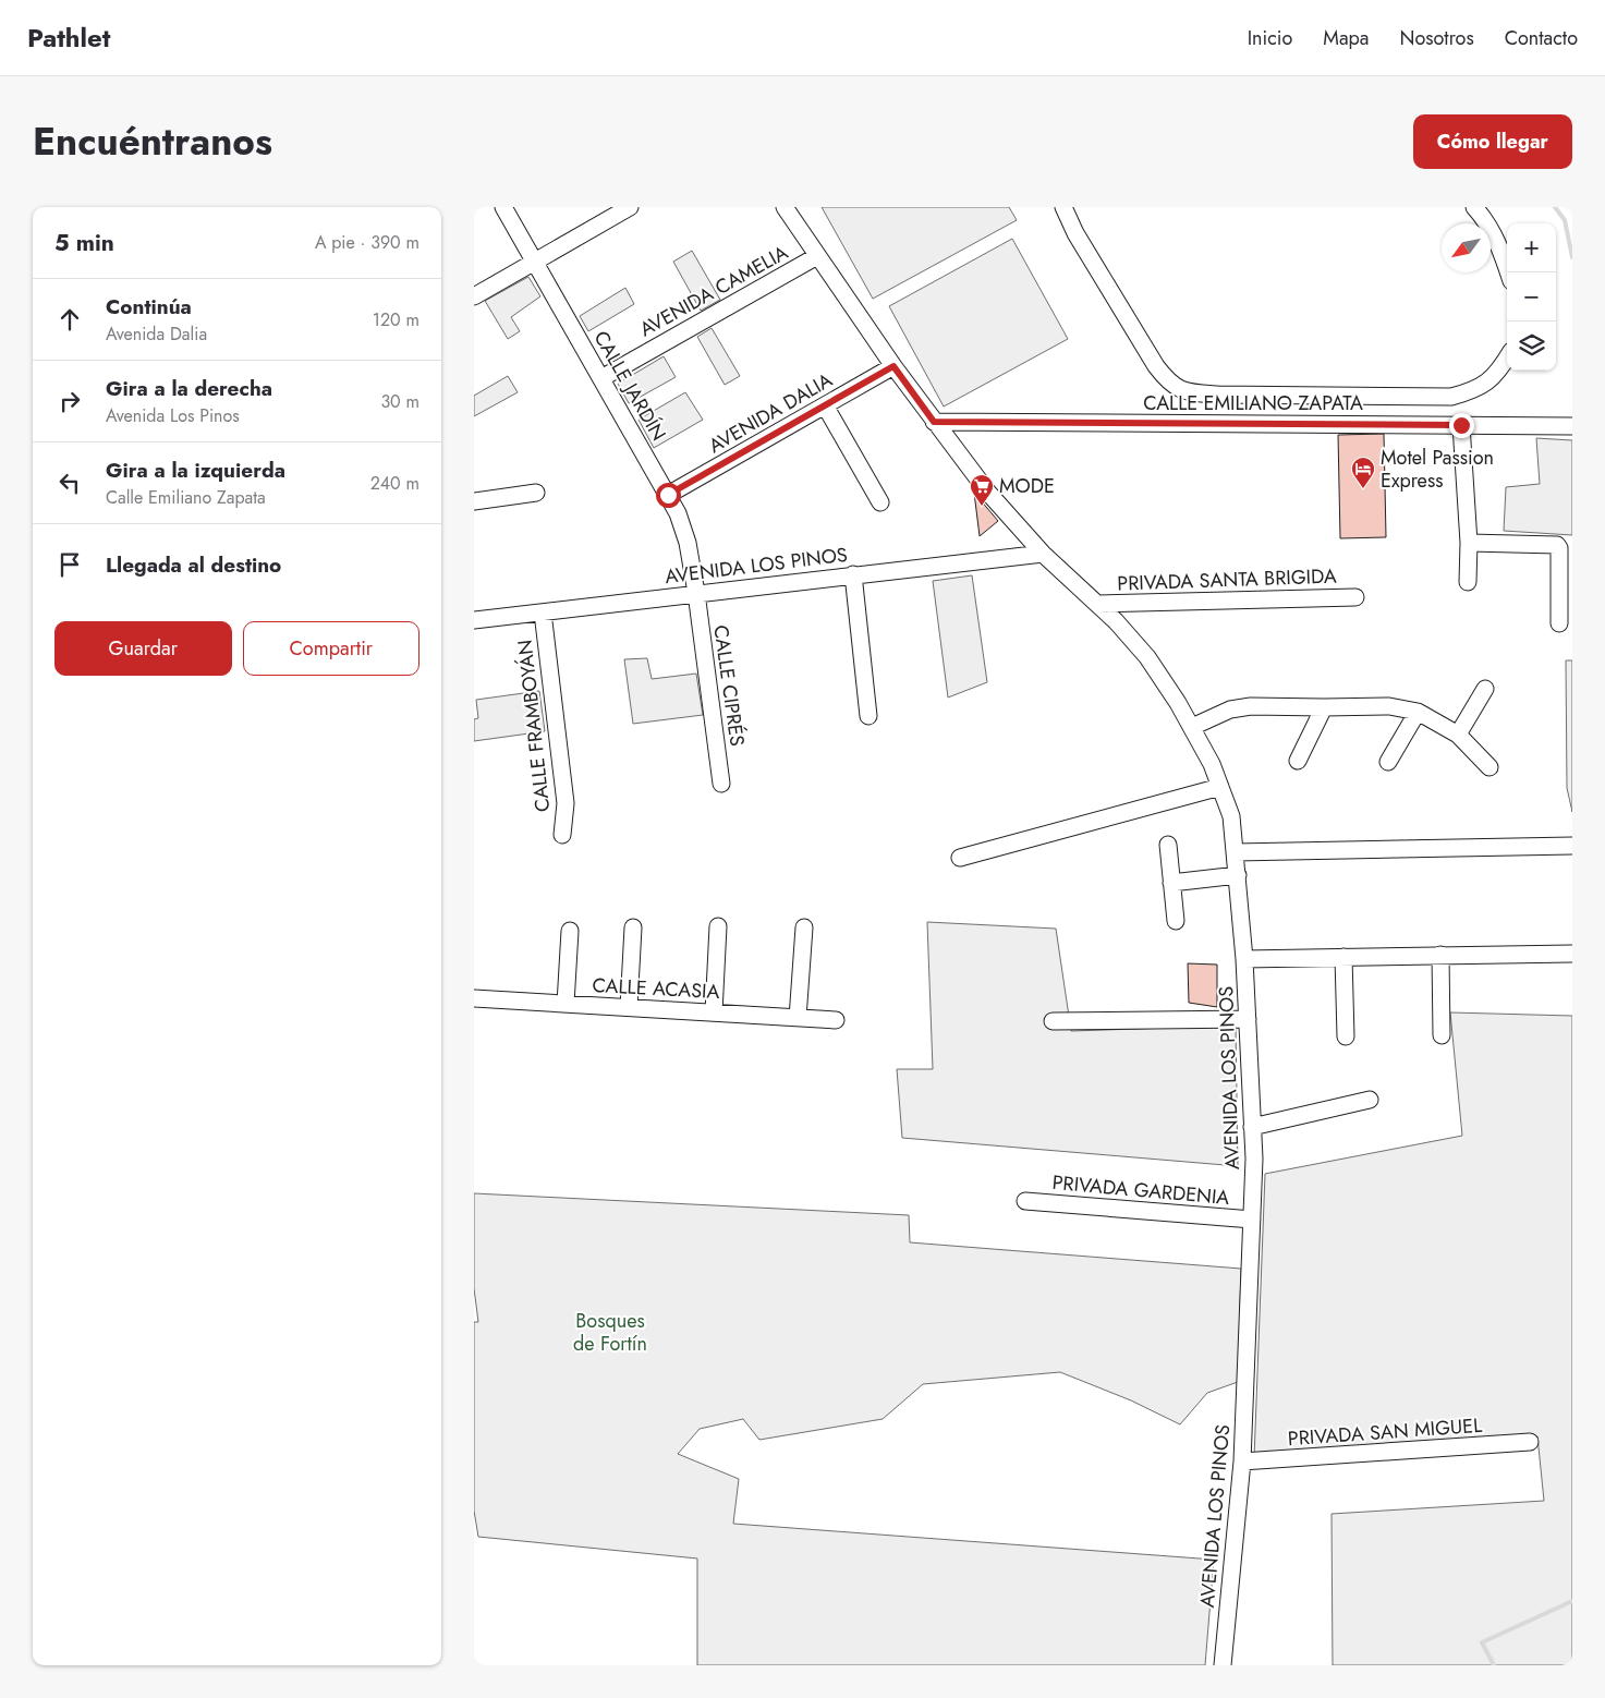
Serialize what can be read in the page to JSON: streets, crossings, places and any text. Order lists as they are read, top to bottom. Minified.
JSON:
{"streets":{"street":["AVENIDA CAMELIA","CALLE JARDÍN","CALLE EMILIANO ZAPATA","AVENIDA DALIA","AVENIDA LOS PINOS","PRIVADA SANTA BRIGIDA","CALLE CIPRÉS","CALLE FRAMBOYÁN","CALLE ACASIA","PRIVADA GARDENIA","PRIVADA SAN MIGUEL"]},"crossings":[["AVENIDA CAMELIA","CALLE JARDÍN"],["AVENIDA CAMELIA","AVENIDA LOS PINOS"],["CALLE JARDÍN","AVENIDA DALIA"],["CALLE JARDÍN","AVENIDA LOS PINOS"],["CALLE JARDÍN","CALLE CIPRÉS"],["CALLE EMILIANO ZAPATA","AVENIDA LOS PINOS"],["AVENIDA DALIA","AVENIDA LOS PINOS"],["AVENIDA LOS PINOS","PRIVADA SANTA BRIGIDA"],["AVENIDA LOS PINOS","CALLE CIPRÉS"],["AVENIDA LOS PINOS","CALLE FRAMBOYÁN"],["AVENIDA LOS PINOS","PRIVADA GARDENIA"],["AVENIDA LOS PINOS","PRIVADA SAN MIGUEL"]],"parks":["Bosques de Fortín"],"places":{"hotel":["Motel Passion Express"],"supermarket":["MODE"]},"north":"bottom left","page":{"header":"Pathlet","nav":["Inicio","Mapa","Nosotros","Contacto"],"title":"Encuéntranos","buttons":["Cómo llegar",["Guardar","Compartir"]],"heading":["5 min","A pie · 390 m"],"map_buttons":["+","−"],"list":[["Continúa","Avenida Dalia","120 m"],["Gira a la derecha","Avenida Los Pinos","30 m"],["Gira a la izquierda","Calle Emiliano Zapata","240 m"],"Llegada al destino"]}}
